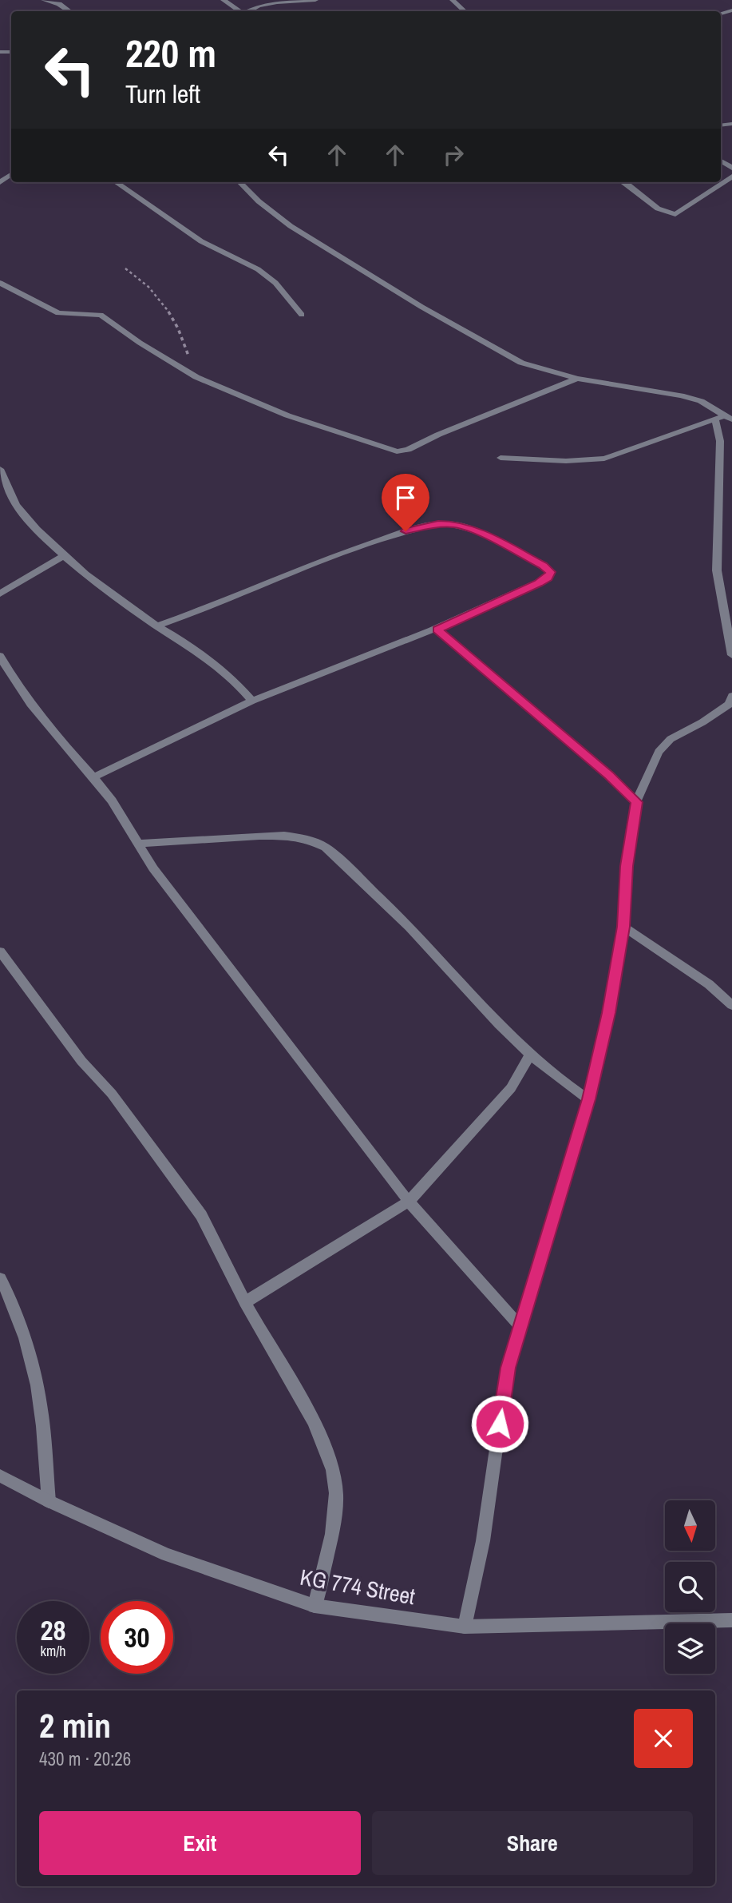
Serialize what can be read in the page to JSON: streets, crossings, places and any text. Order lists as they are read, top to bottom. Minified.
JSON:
{"streets":{"street":["KG 774 Street"]},"north":"bottom","page":{"turn":["220 m","Turn left"],"speed":"28 km/h","limit":"30","heading":["2 min","430 m · 20:26"],"buttons":["Exit","Share"]}}
